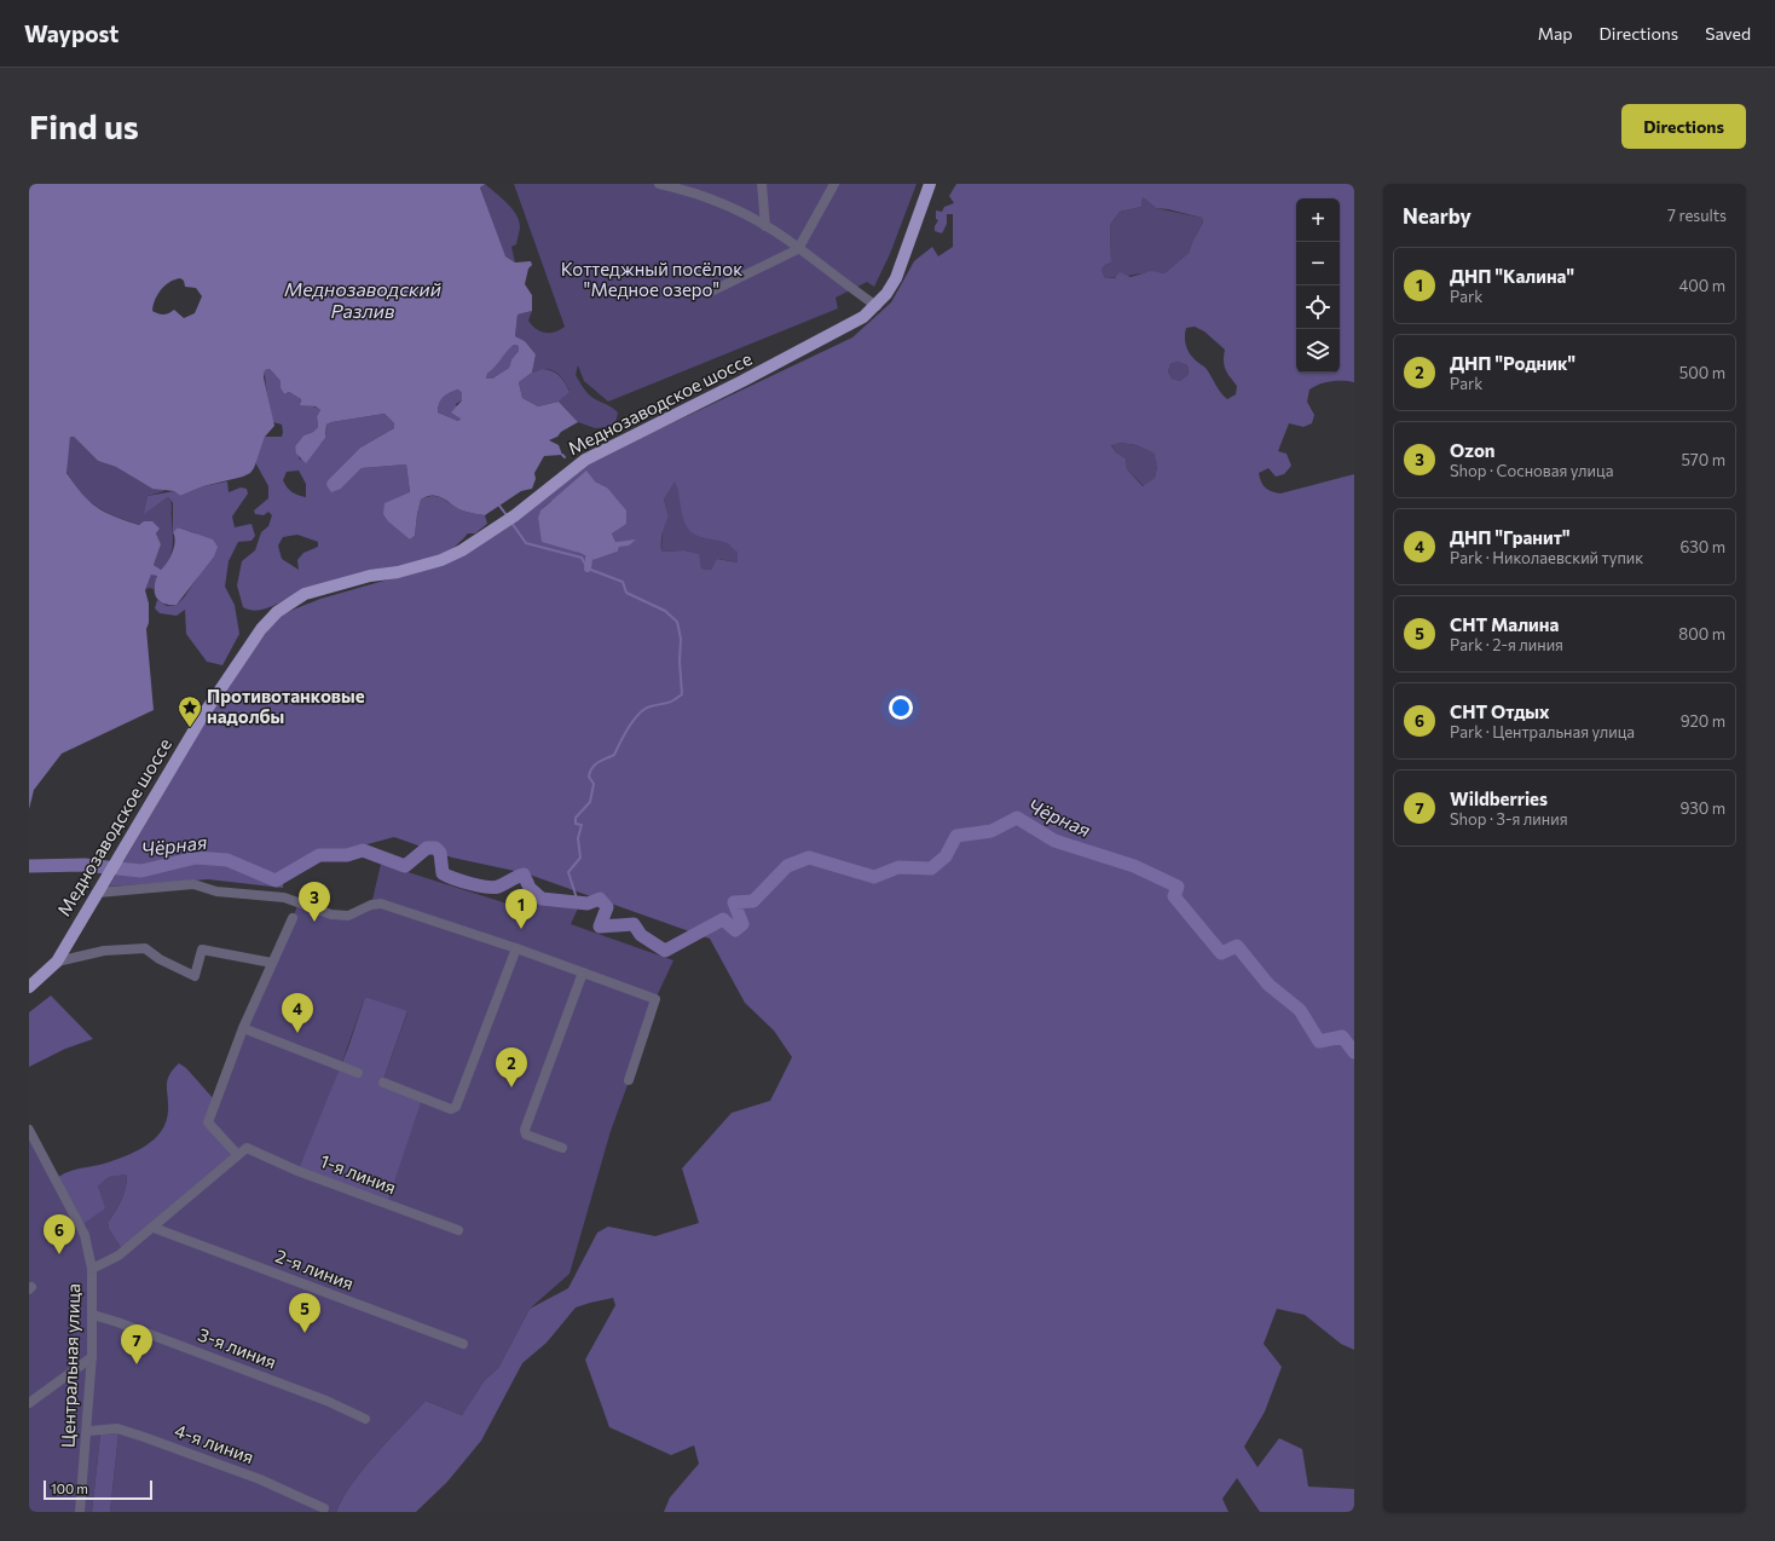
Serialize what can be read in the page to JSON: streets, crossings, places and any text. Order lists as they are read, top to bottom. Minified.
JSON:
{"streets":{"main road":["Меднозаводское шоссе"],"street":["1-я линия","2-я линия","3-я линия","Центральная улица","4-я линия"]},"crossings":[["3-я линия","Центральная улица"],["Центральная улица","4-я линия"]],"water":["Меднозаводский Разлив","Чёрная"],"parks":["Коттеджный посёлок \"Медное озеро\""],"places":{"place":["Противотанковые надолбы"]},"scale_bar":"100 m","page":{"header":"Waypost","nav":["Map","Directions","Saved"],"buttons":"Directions","title":"Find us","heading":["Nearby","7 results"],"map_buttons":["+","−"],"list":[{"mark":"1","name":"ДНП \"Калина\"","note":"Park","value":"400 m"},{"mark":"2","name":"ДНП \"Родник\"","note":"Park","value":"500 m"},{"mark":"3","name":"Ozon","note":"Shop · Сосновая улица","value":"570 m"},{"mark":"4","name":"ДНП \"Гранит\"","note":"Park · Николаевский тупик","value":"630 m"},{"mark":"5","name":"СНТ Малина","note":"Park · 2-я линия","value":"800 m"},{"mark":"6","name":"СНТ Отдых","note":"Park · Центральная улица","value":"920 m"},{"mark":"7","name":"Wildberries","note":"Shop · 3-я линия","value":"930 m"}],"pins":["3","1","4","2","6","5","7"],"scale":"100 m"}}
